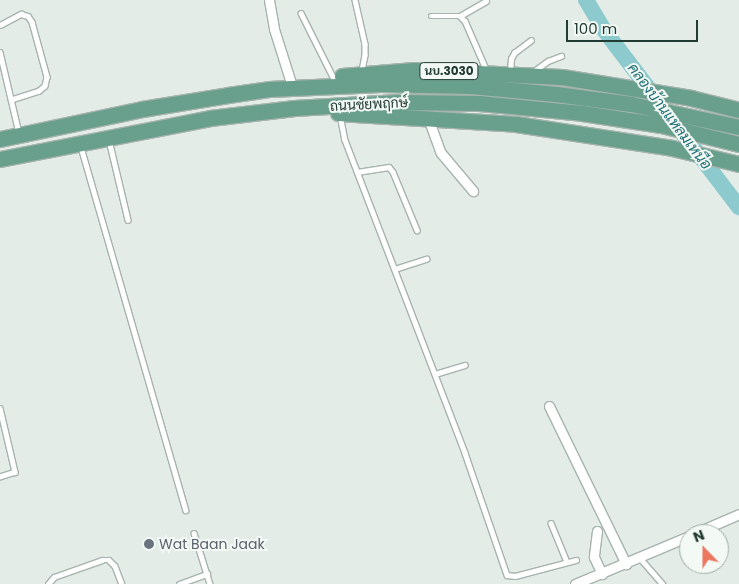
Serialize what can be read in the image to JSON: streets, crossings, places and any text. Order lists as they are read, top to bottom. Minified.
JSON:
{"streets":{"main road":["นบ.3030","ถนนชัยพฤกษ์"]},"water":["คลองบ้านแหลมเหนือ"],"places":["Wat Baan Jaak"],"scale_bar":"100 m","north":"top"}
